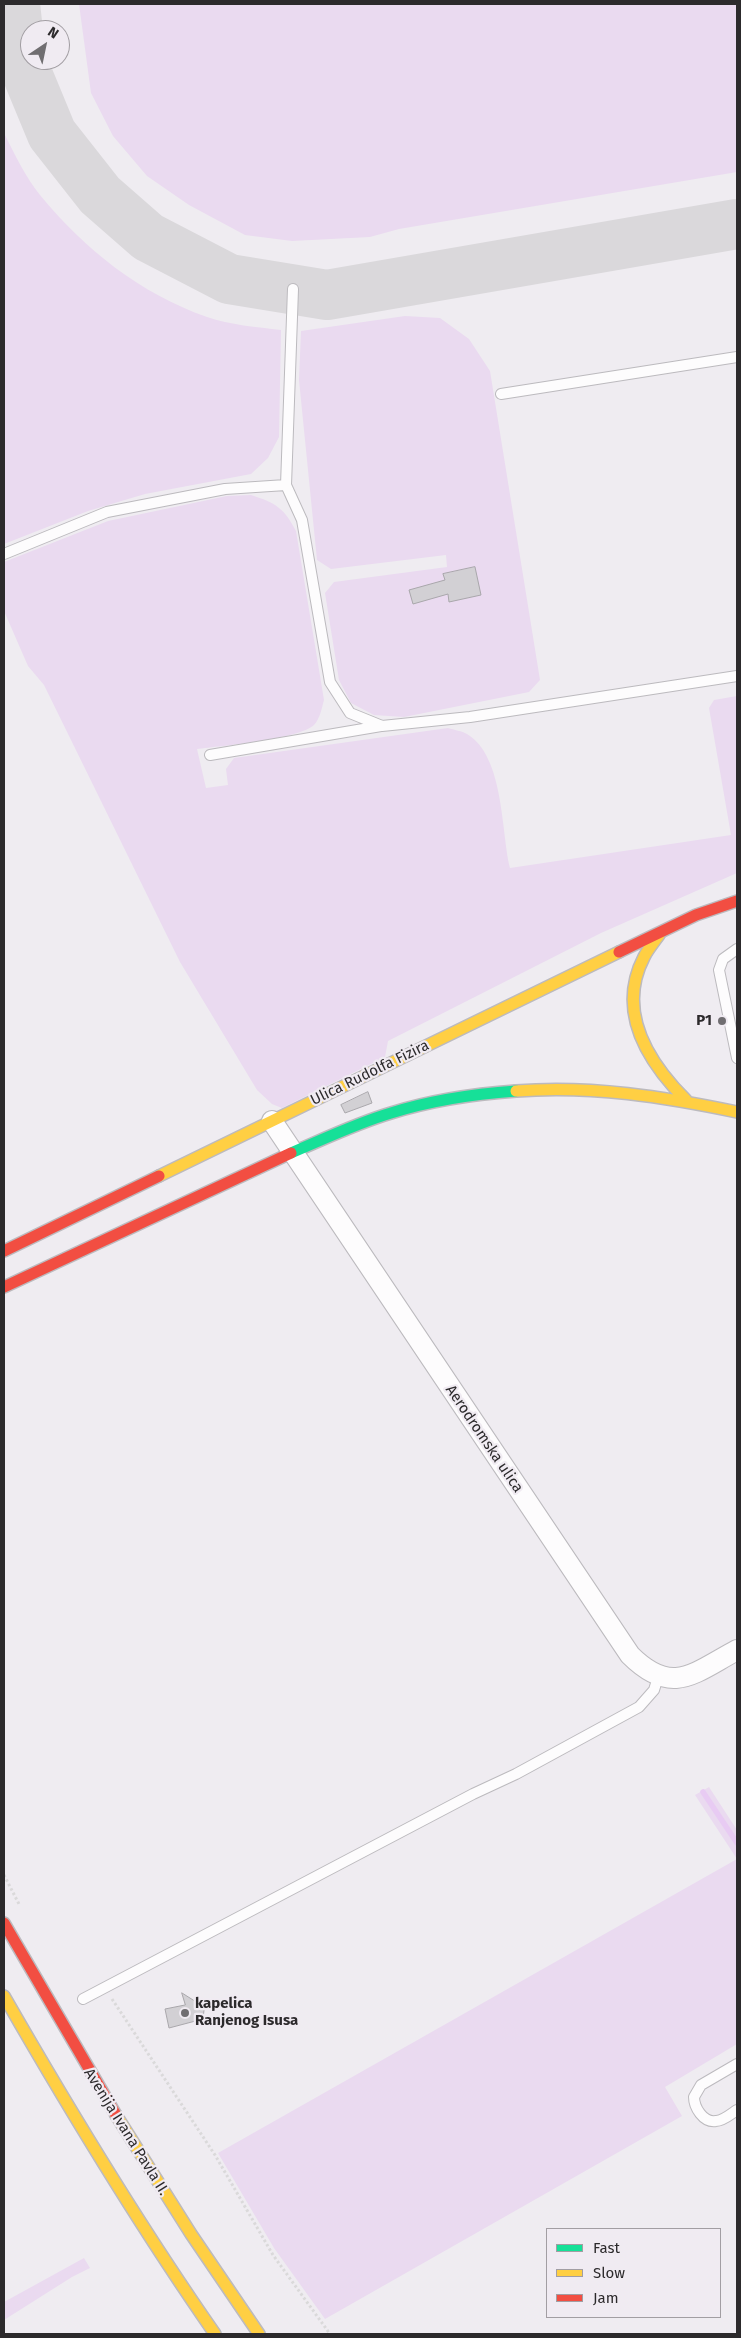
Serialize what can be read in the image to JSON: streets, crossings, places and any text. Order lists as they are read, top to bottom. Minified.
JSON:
{"streets":{"main road":["Ulica Rudolfa Fizira","Avenija Ivana Pavla II."],"street":["Aerodromska ulica"]},"crossings":[["Ulica Rudolfa Fizira","Aerodromska ulica"]],"places":["P1","kapelica Ranjenog Isusa"],"legend":["Fast","Slow","Jam"],"north":"top right"}
